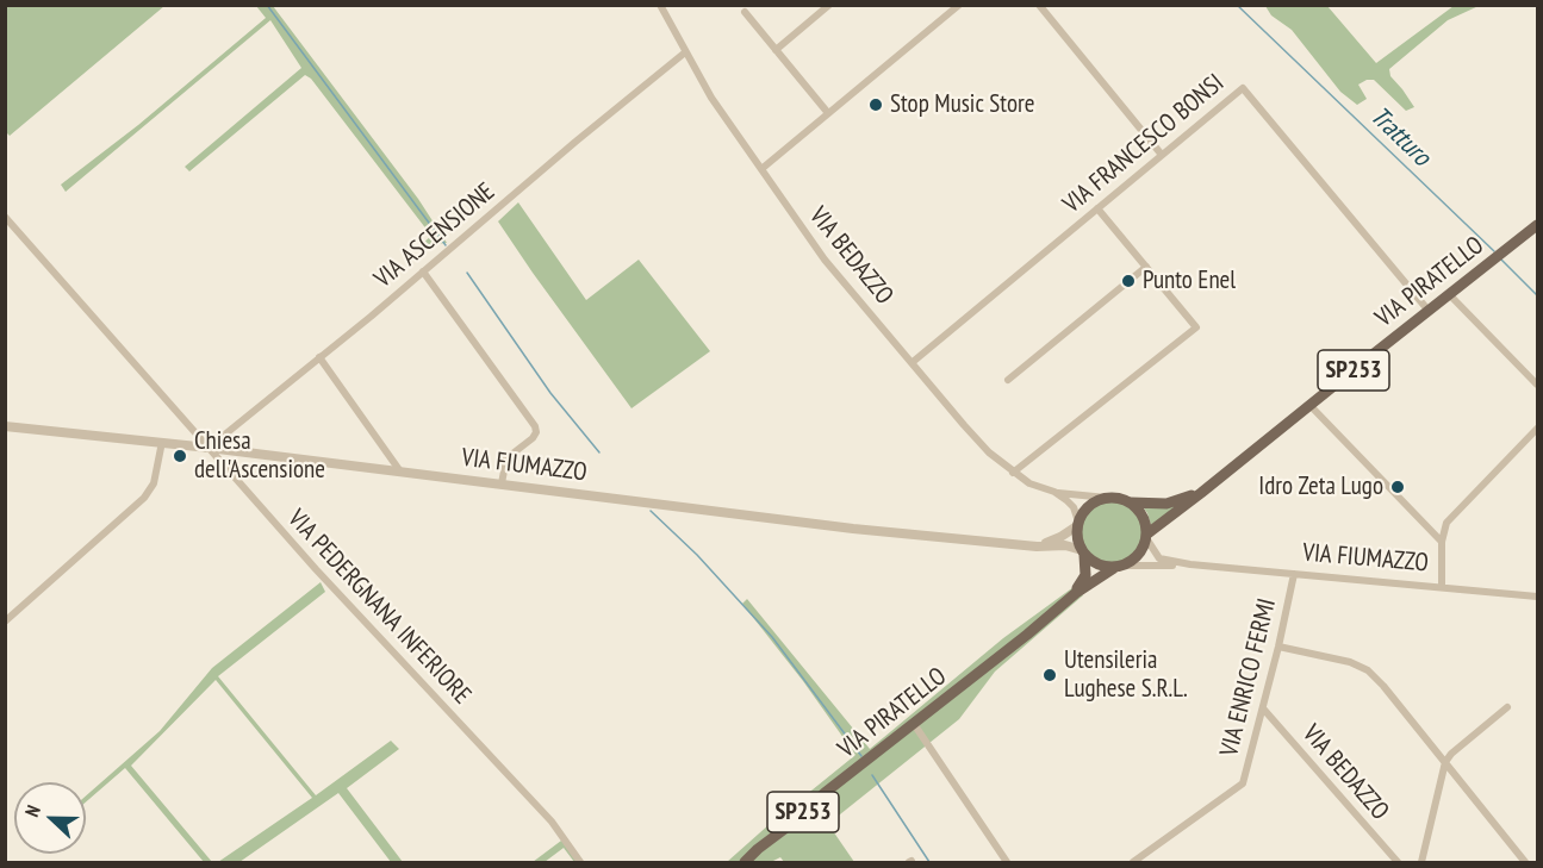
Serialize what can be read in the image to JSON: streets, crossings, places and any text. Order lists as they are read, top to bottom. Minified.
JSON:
{"streets":{"main road":["VIA PIRATELLO","SP253"],"street":["VIA FRANCESCO BONSI","VIA ASCENSIONE","VIA BEDAZZO","VIA FIUMAZZO","VIA PEDERGNANA INFERIORE","VIA ENRICO FERMI"]},"crossings":[["VIA FRANCESCO BONSI","VIA BEDAZZO"],["VIA FRANCESCO BONSI","VIA PIRATELLO"],["VIA ASCENSIONE","VIA BEDAZZO"],["VIA ASCENSIONE","VIA FIUMAZZO"],["VIA ASCENSIONE","VIA PEDERGNANA INFERIORE"],["VIA BEDAZZO","VIA PIRATELLO"],["VIA BEDAZZO","SP253"],["VIA BEDAZZO","VIA FIUMAZZO"],["VIA BEDAZZO","VIA ENRICO FERMI"],["VIA PIRATELLO","SP253"],["VIA PIRATELLO","VIA FIUMAZZO"],["SP253","VIA FIUMAZZO"],["VIA FIUMAZZO","VIA PEDERGNANA INFERIORE"],["VIA FIUMAZZO","VIA ENRICO FERMI"]],"water":["Tratturo"],"places":["Stop Music Store","Punto Enel","Chiesa dell'Ascensione","Idro Zeta Lugo","Utensileria Lughese S.R.L."],"north":"left"}
